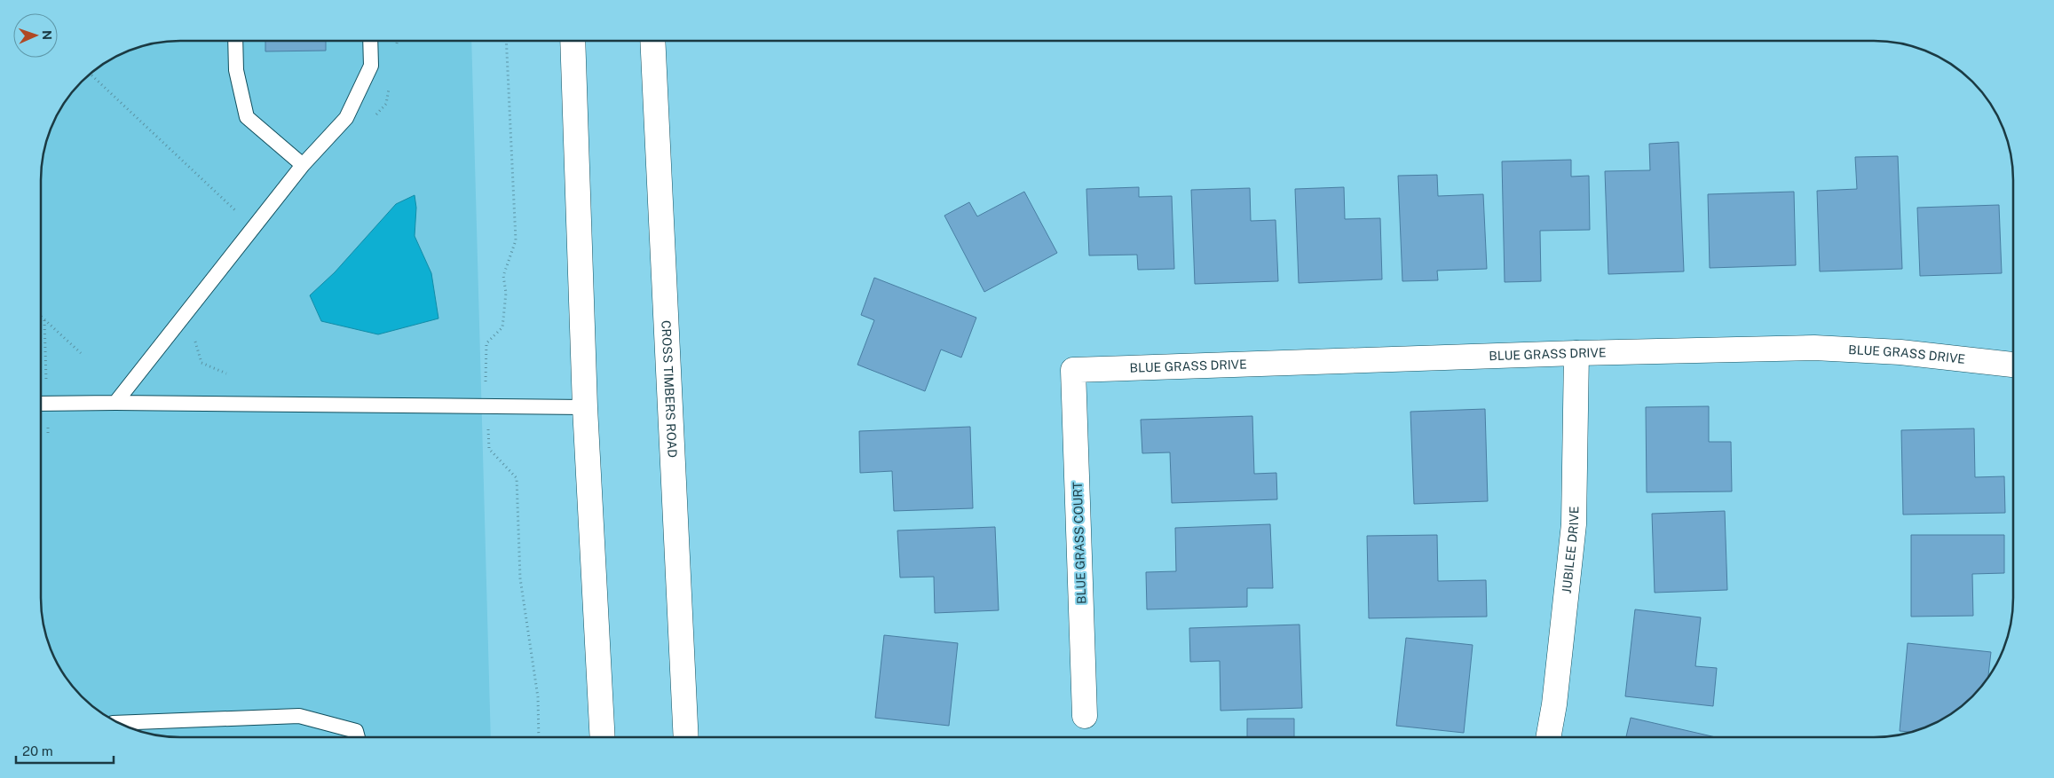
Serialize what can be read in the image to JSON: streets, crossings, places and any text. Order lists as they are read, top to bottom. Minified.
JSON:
{"streets":{"street":["BLUE GRASS DRIVE","CROSS TIMBERS ROAD","BLUE GRASS COURT","JUBILEE DRIVE"]},"crossings":[["BLUE GRASS DRIVE","BLUE GRASS COURT"],["BLUE GRASS DRIVE","JUBILEE DRIVE"]],"scale_bar":"20 m","north":"right"}
